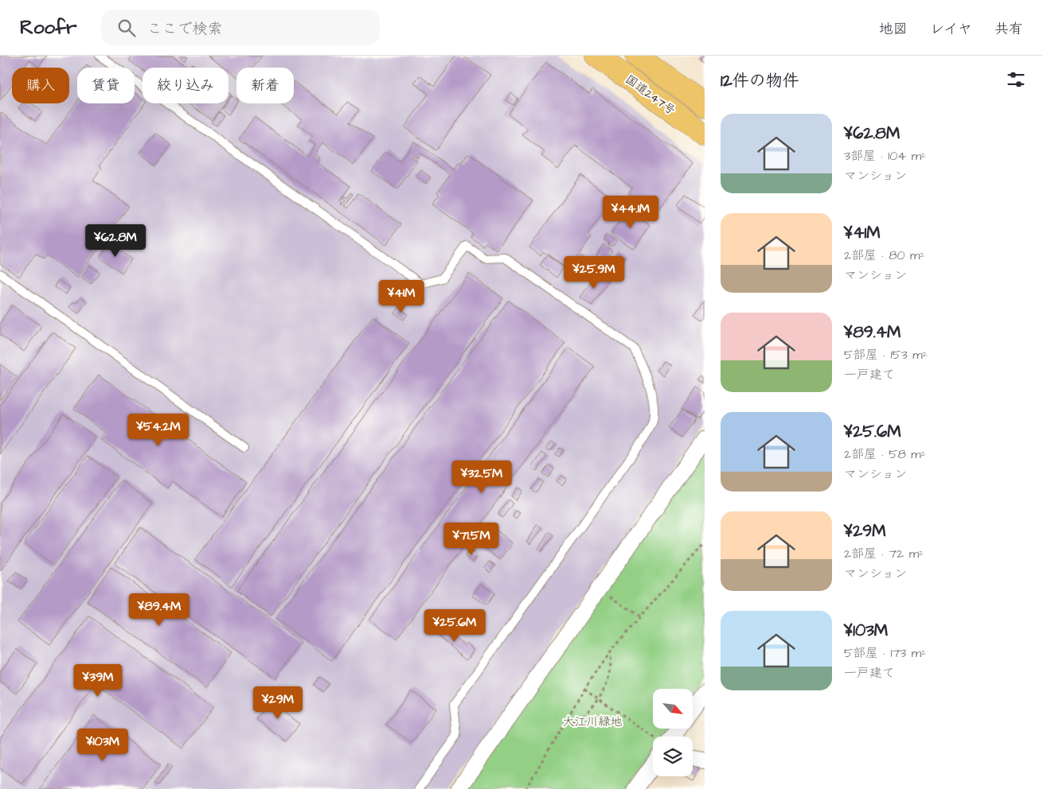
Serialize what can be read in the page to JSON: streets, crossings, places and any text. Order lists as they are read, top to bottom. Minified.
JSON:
{"streets":{"highway":["国道247号"]},"parks":["大江川緑地"],"north":"bottom right","page":{"header":"Roofr","search":"ここで検索","nav":["地図","レイヤ","共有"],"heading":"12件の物件","chip":["購入","賃貸","絞り込み","新着"],"list":[{"name":"¥62.8M","note":"3部屋 · 104 m² · マンション"},{"name":"¥41M","note":"2部屋 · 80 m² · マンション"},{"name":"¥89.4M","note":"5部屋 · 153 m² · 一戸建て"},{"name":"¥25.6M","note":"2部屋 · 58 m² · マンション"},{"name":"¥29M","note":"2部屋 · 72 m² · マンション"},{"name":"¥103M","note":"5部屋 · 173 m² · 一戸建て"}],"price":["¥44.1M","¥62.8M","¥25.9M","¥41M","¥54.2M","¥32.5M","¥71.5M","¥89.4M","¥25.6M","¥39M","¥29M","¥103M"]}}
